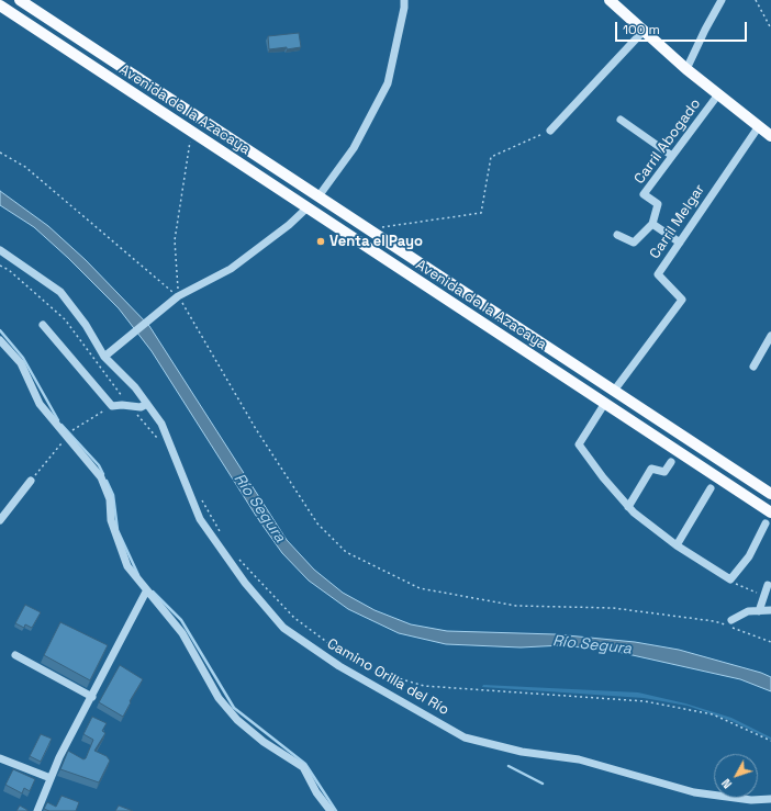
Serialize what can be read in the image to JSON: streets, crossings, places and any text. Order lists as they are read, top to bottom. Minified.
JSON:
{"streets":{"main road":["Avenida de la Azacaya"],"street":["Carril Abogado","Carril Melgar","Camino Orilla del Río"]},"crossings":[["Avenida de la Azacaya","Carril Melgar"]],"water":["Río Segura"],"places":["Venta el Payo"],"scale_bar":"100 m","north":"bottom left"}
